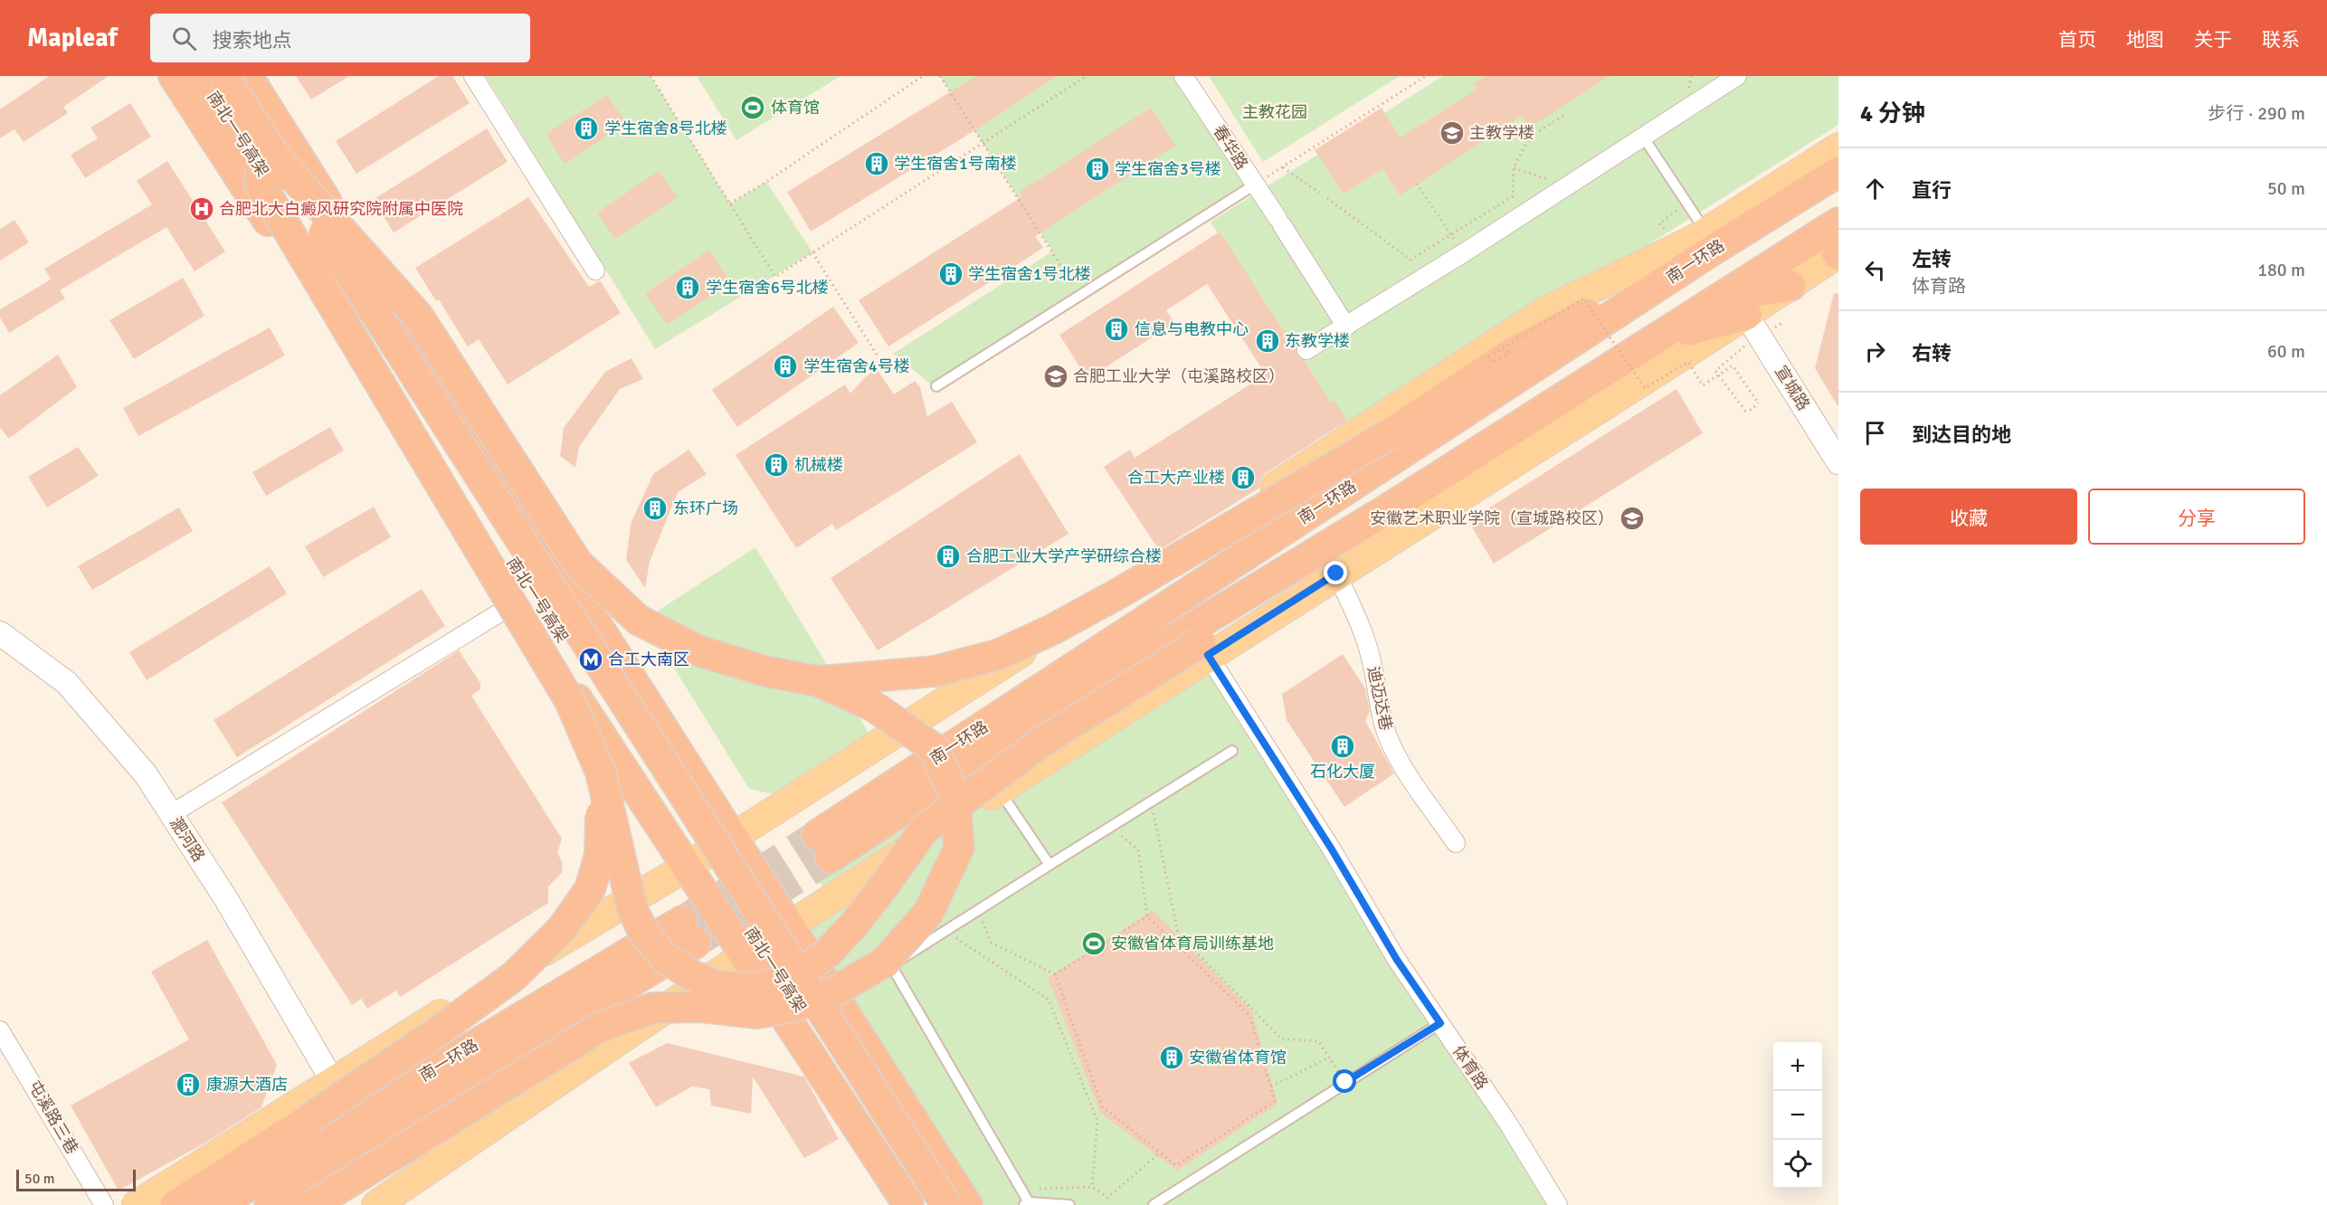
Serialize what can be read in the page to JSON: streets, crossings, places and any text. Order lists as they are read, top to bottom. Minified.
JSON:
{"streets":{"highway":["南北一号高架","南一环路"],"street":["春华路","宣城路","迪迈达巷","淝河路","体育路","屯溪路三巷"]},"crossings":[["南一环路","宣城路"]],"parks":["主教花园"],"places":{"sports":["体育馆","安徽省体育局训练基地"],"building":["学生宿舍8号北楼","学生宿舍1号南楼","学生宿舍3号楼","学生宿舍1号北楼","学生宿舍6号北楼","信息与电教中心","东教学楼","学生宿舍4号楼","机械楼","合工大产业楼","东环广场","合肥工业大学产学研综合楼","石化大厦","安徽省体育馆","康源大酒店"],"school or university":["主教学楼","合肥工业大学（屯溪路校区）","安徽艺术职业学院（宣城路校区）"],"hospital":["合肥北大白癜风研究院附属中医院"],"metro station":["合工大南区"]},"scale_bar":"50 m","page":{"header":"Mapleaf","search":"搜索地点","nav":["首页","地图","关于","联系"],"heading":["4 分钟","步行 · 290 m"],"list":[["直行","50 m"],["左转","体育路","180 m"],["右转","60 m"],"到达目的地"],"buttons":["收藏","分享"],"map_buttons":["+","−"],"scale":"50 m"}}
